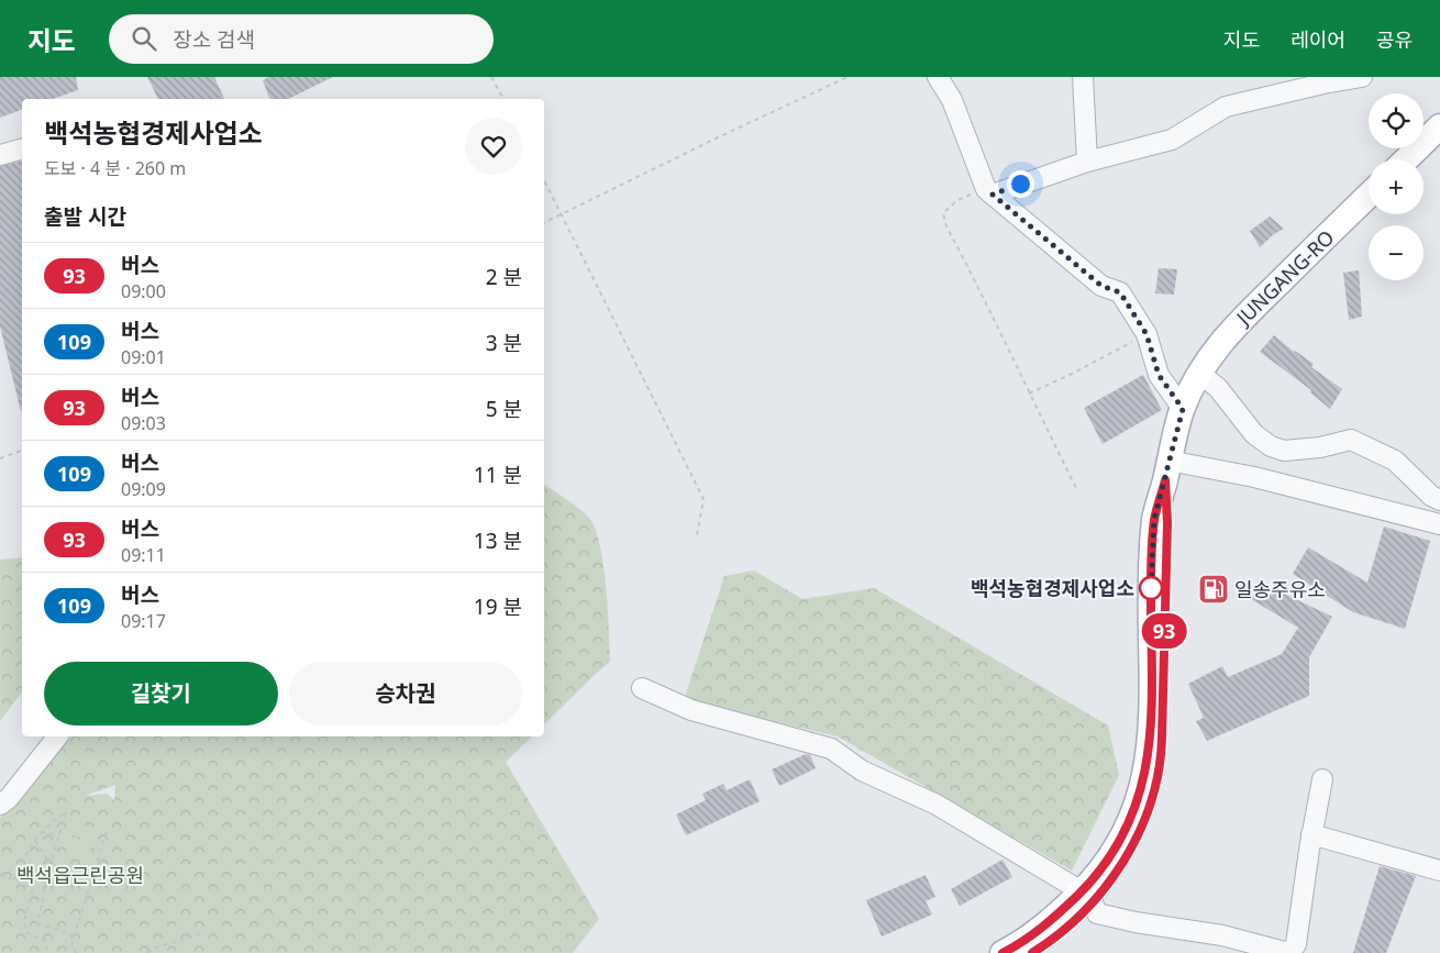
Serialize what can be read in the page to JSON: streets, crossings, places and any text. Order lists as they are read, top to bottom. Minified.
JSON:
{"streets":{"main road":["JUNGANG-RO"]},"parks":["백석읍근린공원"],"places":{"other":["백석농협경제사업소"],"fuel station":["일송주유소"]},"lines":["bus line 93"],"page":{"header":"지도","search":"장소 검색","nav":["지도","레이어","공유"],"on_map":"93","map_buttons":["+","−"],"heading":[["백석농협경제사업소","도보 · 4 분 · 260 m"],"출발 시간"],"list":[{"mark":"93","name":"버스","note":"09:00","value":"2 분"},{"mark":"109","name":"버스","note":"09:01","value":"3 분"},{"mark":"93","name":"버스","note":"09:03","value":"5 분"},{"mark":"109","name":"버스","note":"09:09","value":"11 분"},{"mark":"93","name":"버스","note":"09:11","value":"13 분"},{"mark":"109","name":"버스","note":"09:17","value":"19 분"}],"buttons":["길찾기","승차권"]}}
